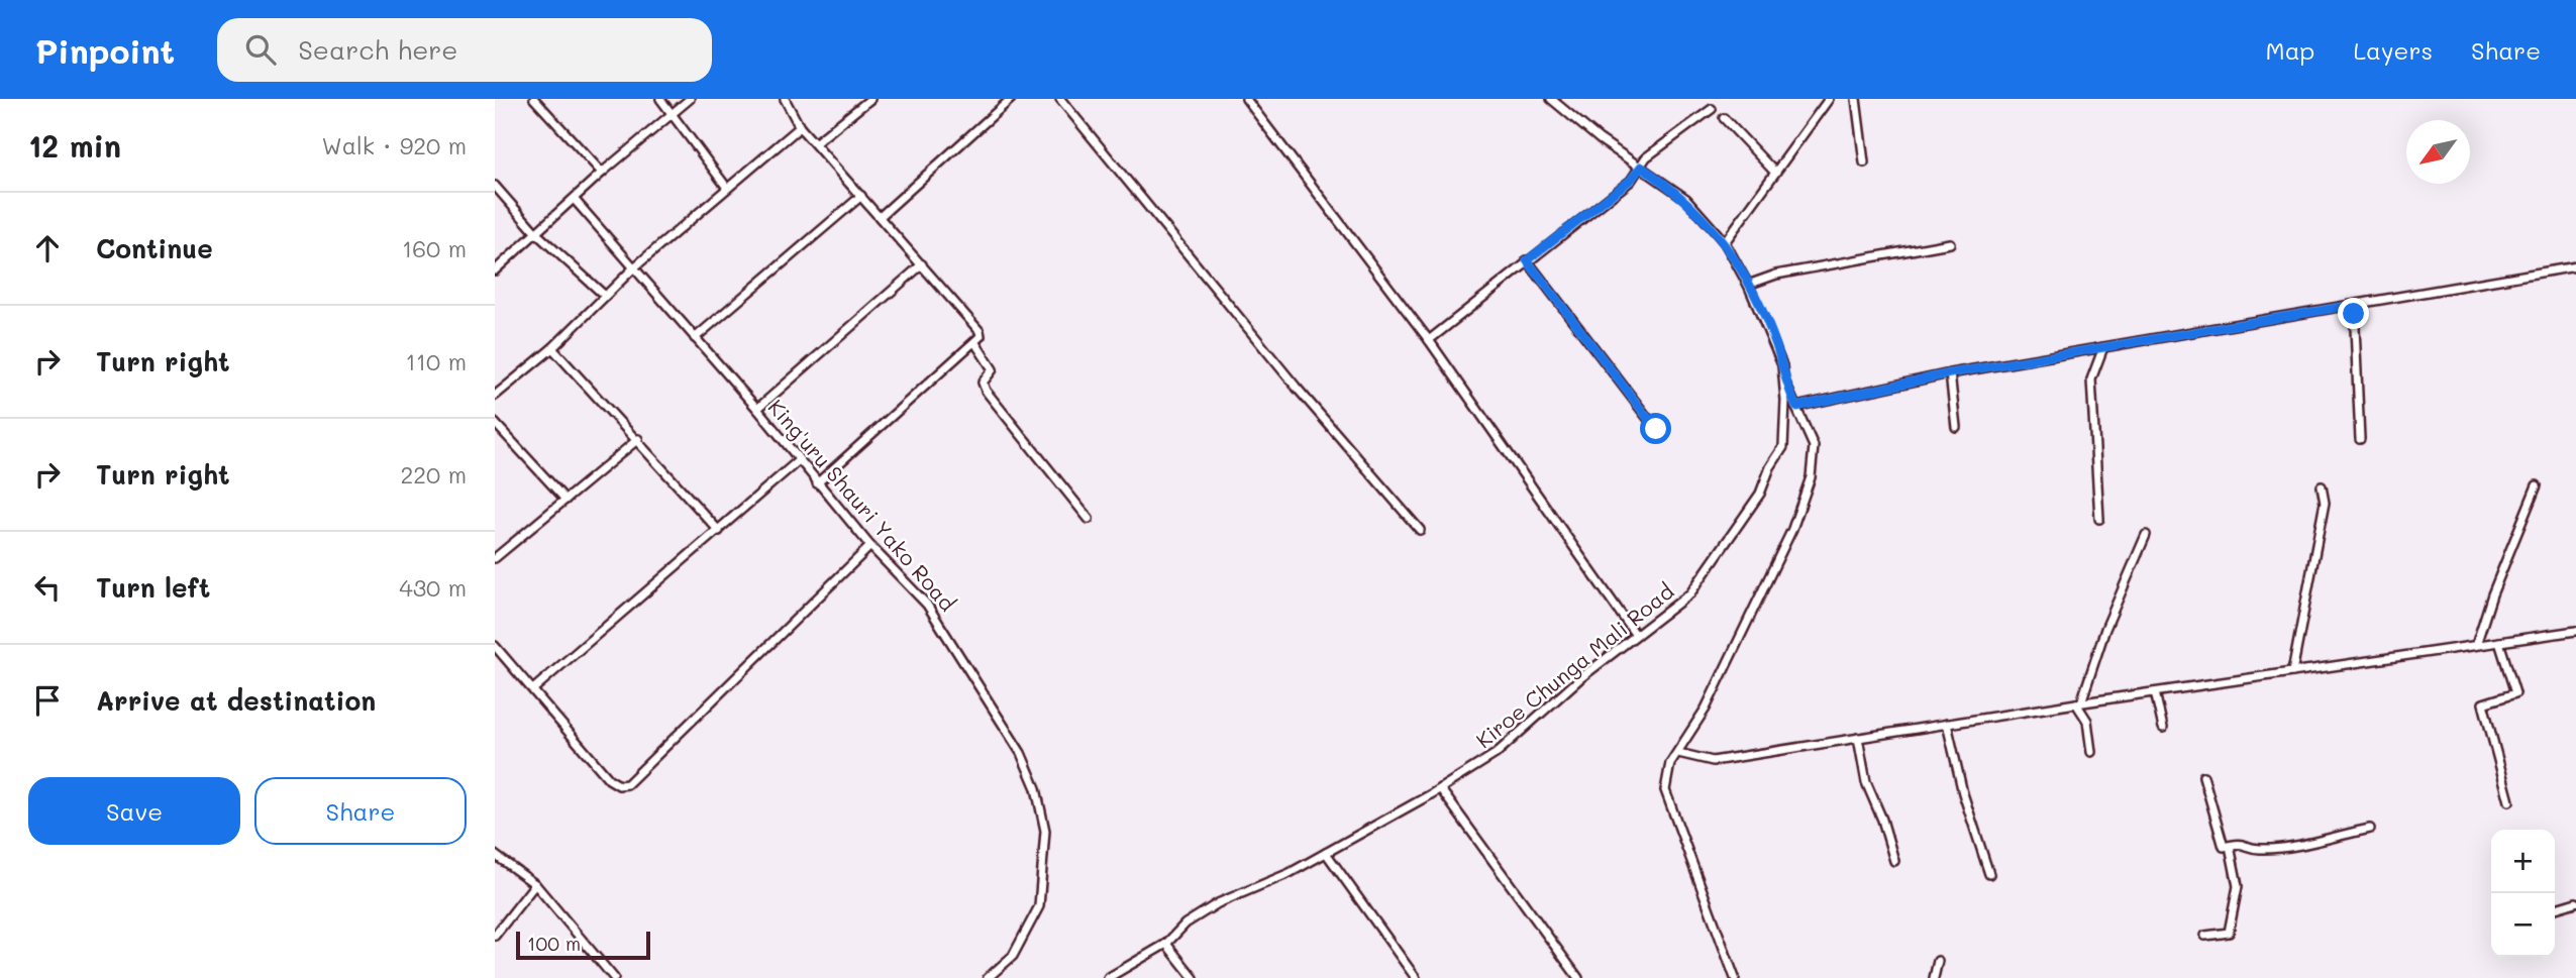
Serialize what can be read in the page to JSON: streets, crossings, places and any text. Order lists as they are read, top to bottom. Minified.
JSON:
{"streets":{"street":["King'uru Shauri Yako Road","Kiroe Chunga Mali Road"]},"scale_bar":"100 m","north":"bottom left","page":{"header":"Pinpoint","search":"Search here","nav":["Map","Layers","Share"],"heading":["12 min","Walk · 920 m"],"list":[["Continue","160 m"],["Turn right","110 m"],["Turn right","220 m"],["Turn left","430 m"],"Arrive at destination"],"buttons":["Save","Share"],"map_buttons":["+","−"],"scale":"100 m"}}
